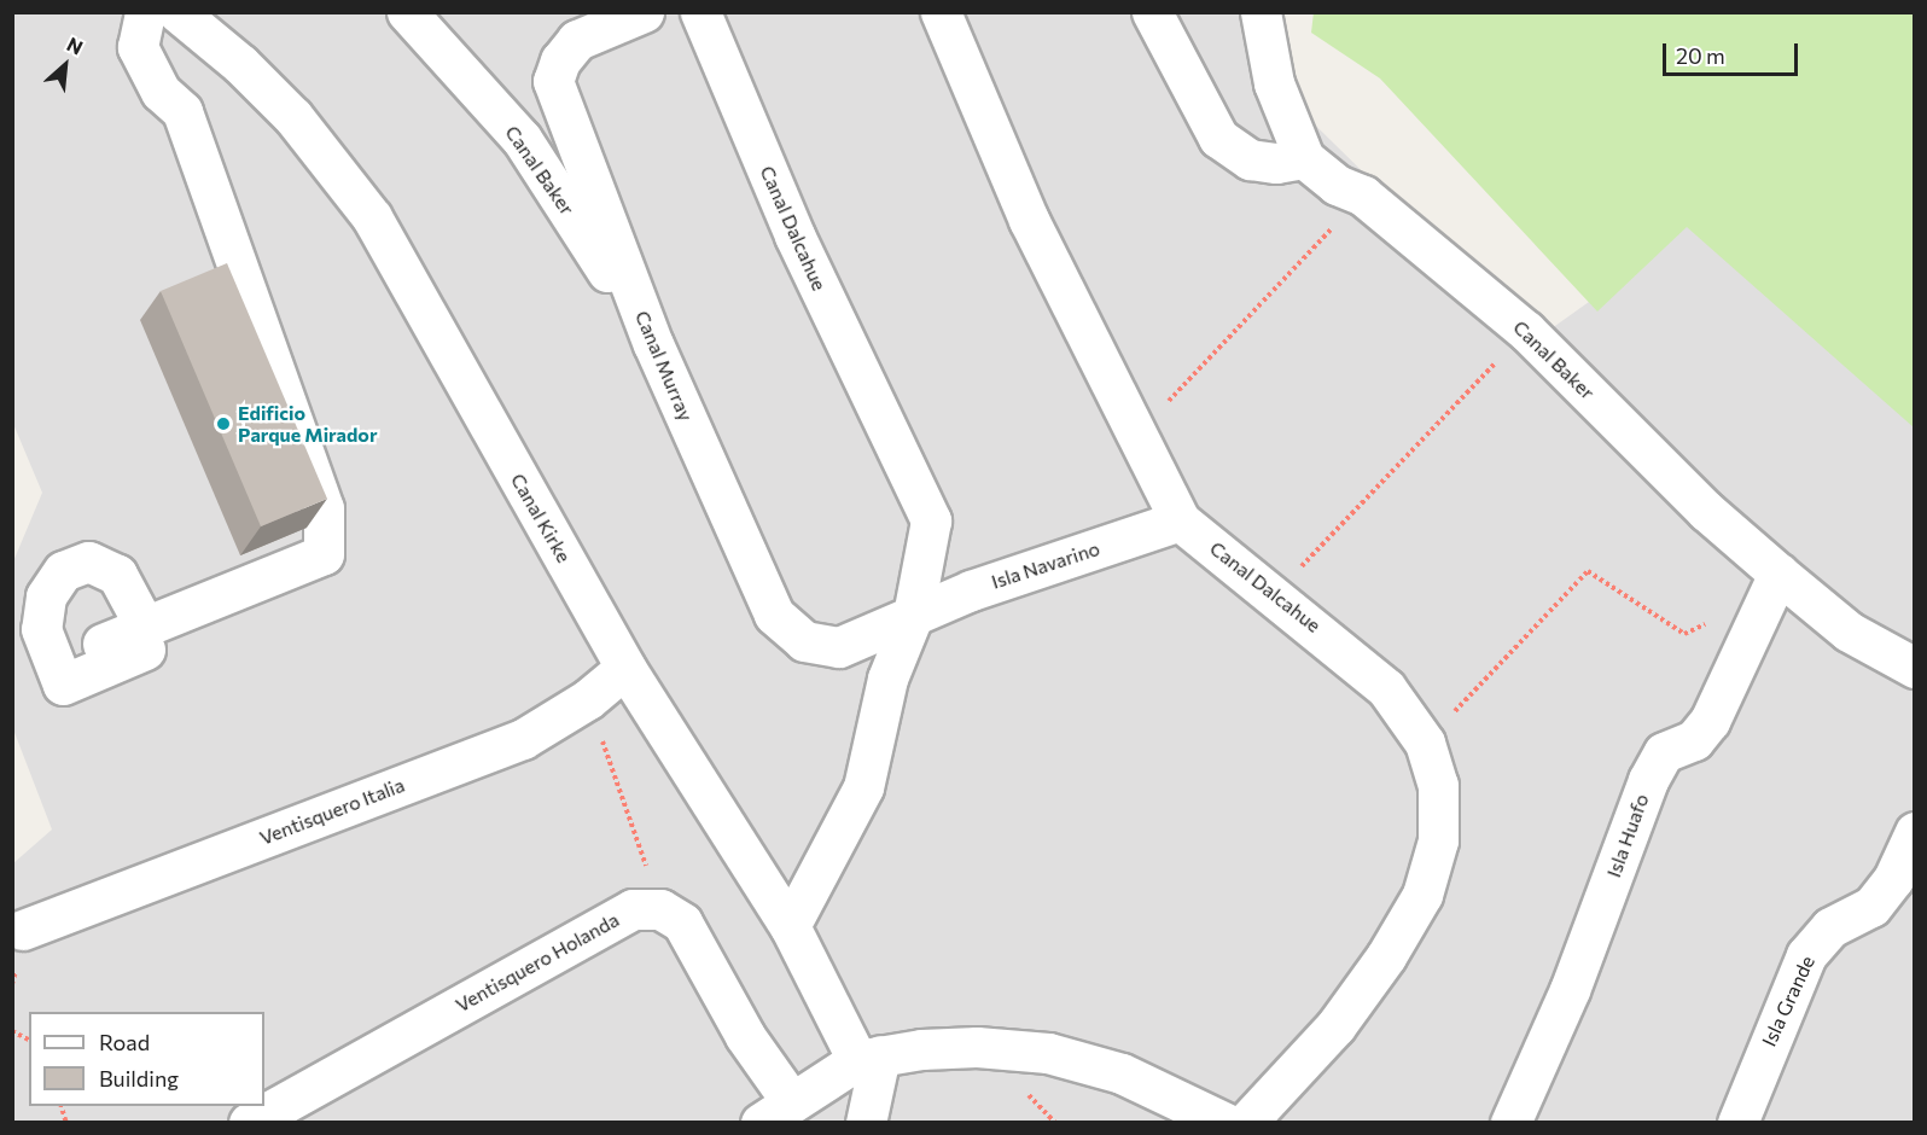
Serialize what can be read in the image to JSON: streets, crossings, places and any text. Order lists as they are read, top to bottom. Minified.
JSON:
{"streets":{"street":["Canal Baker","Canal Dalcahue","Canal Murray","Canal Kirke","Isla Navarino","Ventisquero Italia","Isla Huafo","Ventisquero Holanda","Isla Grande"]},"crossings":[["Canal Baker","Canal Murray"],["Canal Baker","Isla Huafo"],["Canal Dalcahue","Canal Murray"],["Canal Dalcahue","Canal Kirke"],["Canal Dalcahue","Isla Navarino"],["Canal Murray","Isla Navarino"],["Canal Kirke","Ventisquero Italia"]],"places":["Edificio Parque Mirador"],"legend":["Road","Building"],"scale_bar":"20 m","north":"top right"}
